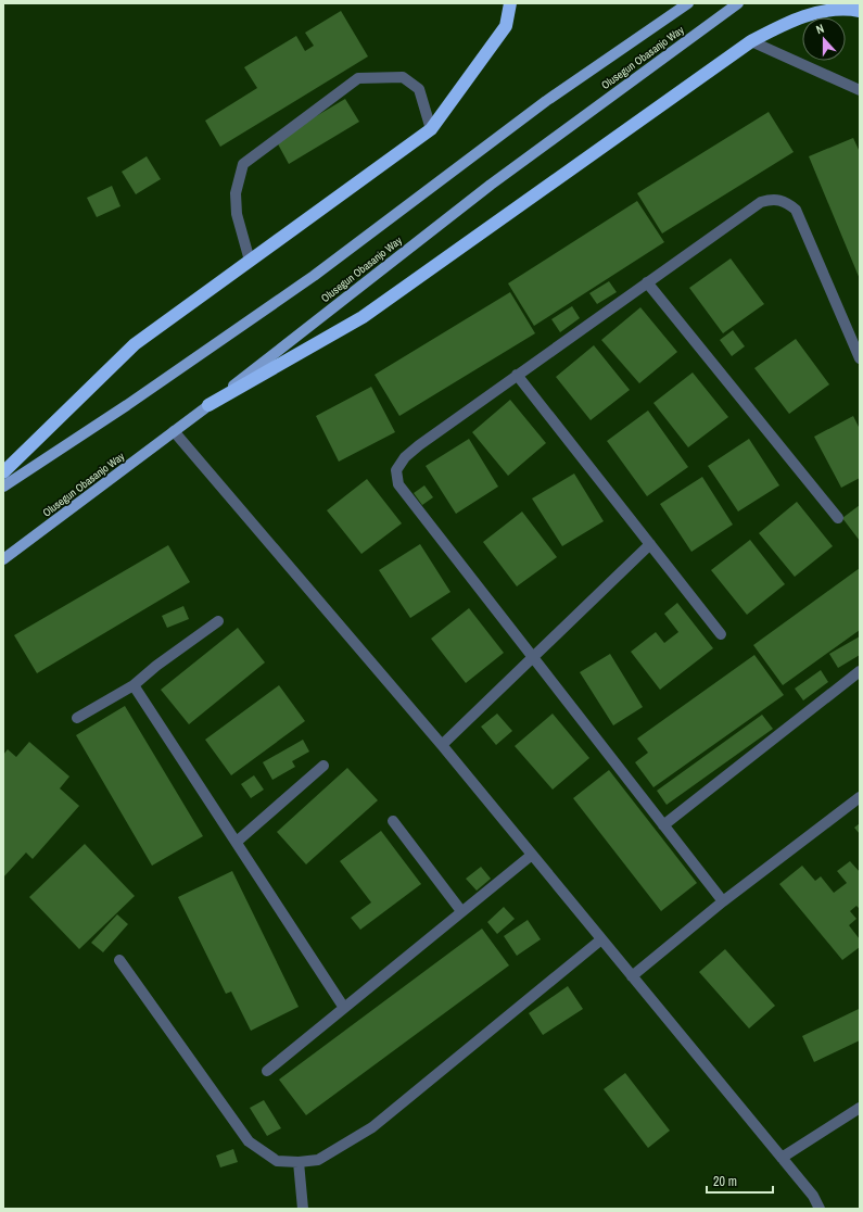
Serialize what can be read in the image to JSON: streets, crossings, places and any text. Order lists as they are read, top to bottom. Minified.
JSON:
{"streets":{"main road":["Olusegun Obasanjo Way"]},"scale_bar":"20 m","north":"top"}
